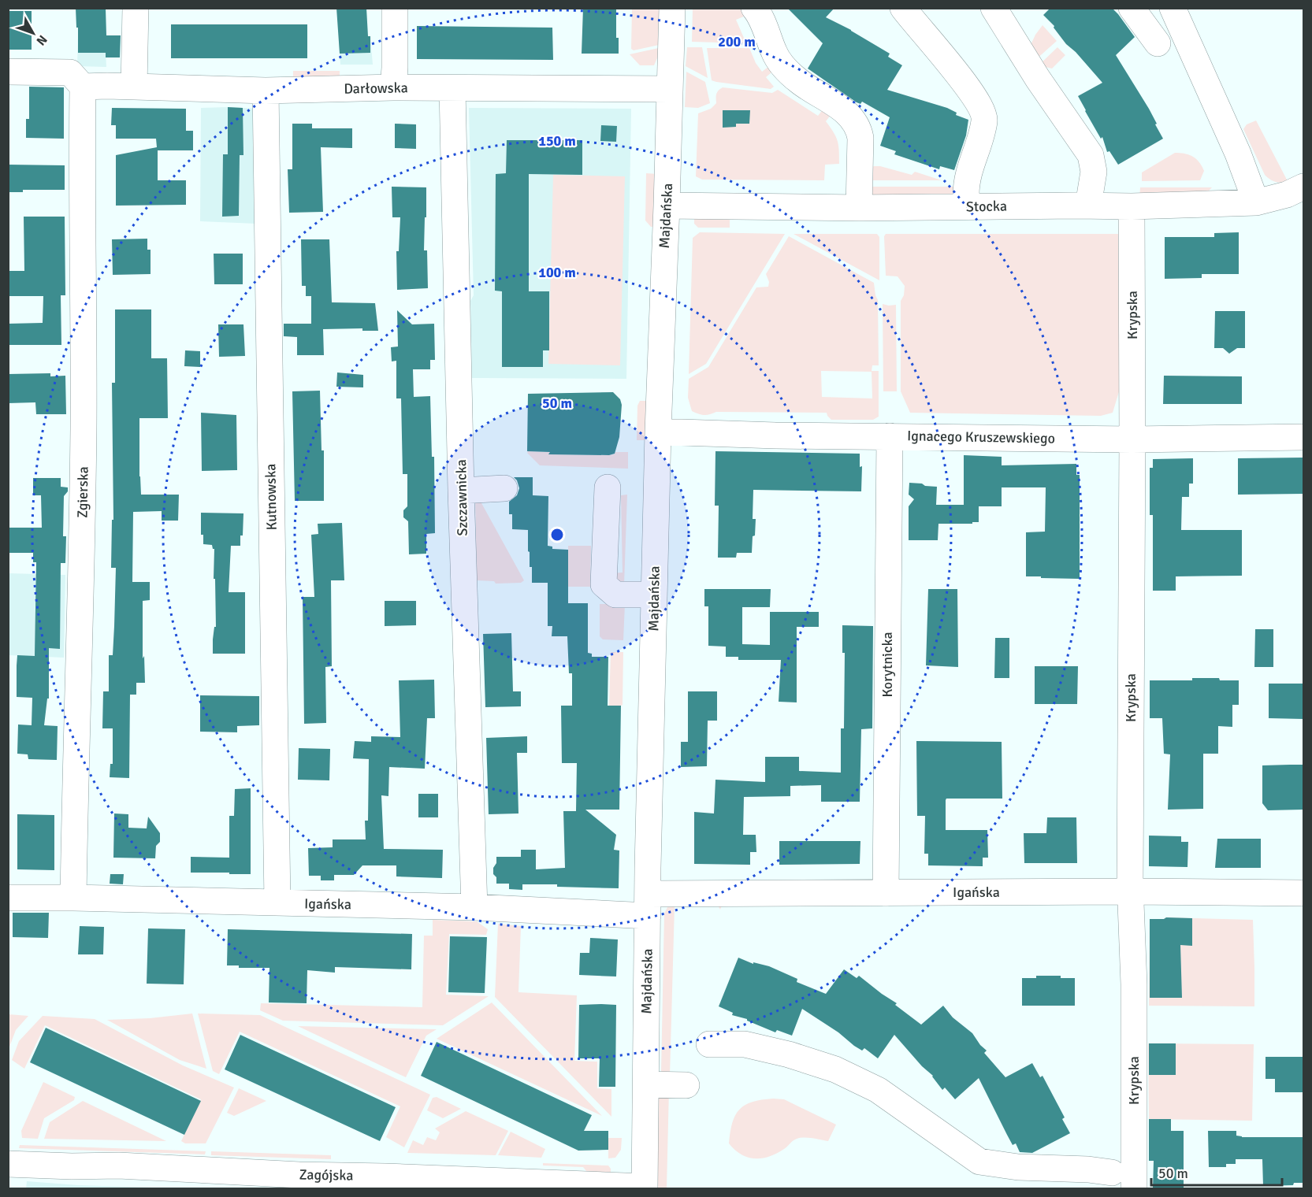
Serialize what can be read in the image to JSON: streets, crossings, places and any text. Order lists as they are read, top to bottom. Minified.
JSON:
{"streets":{"street":["Darłowska","Stocka","Majdańska","Krypska","Ignacego Kruszewskiego","Zgierska","Kutnowska","Szczawnicka","Korytnicka","Igańska","Zagójska"]},"crossings":[["Darłowska","Majdańska"],["Darłowska","Zgierska"],["Darłowska","Kutnowska"],["Darłowska","Szczawnicka"],["Stocka","Majdańska"],["Stocka","Krypska"],["Majdańska","Ignacego Kruszewskiego"],["Majdańska","Igańska"],["Majdańska","Zagójska"],["Krypska","Ignacego Kruszewskiego"],["Krypska","Igańska"],["Ignacego Kruszewskiego","Korytnicka"],["Zgierska","Igańska"],["Kutnowska","Igańska"],["Szczawnicka","Igańska"],["Korytnicka","Igańska"]],"scale_bar":"50 m","north":"bottom right","rings":["200 m","150 m","100 m","50 m"]}
